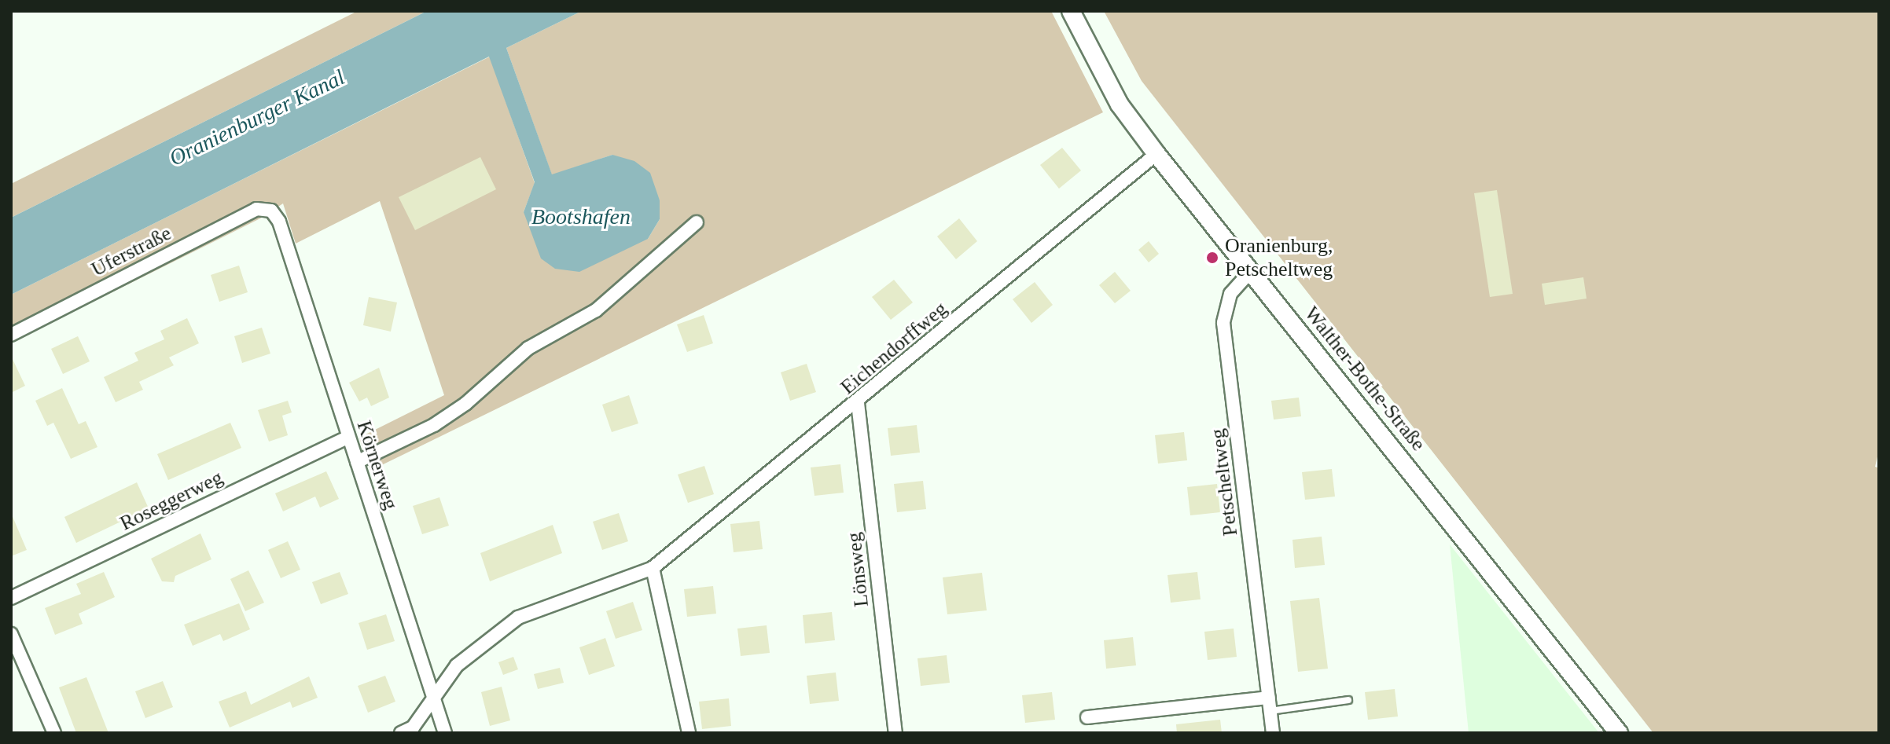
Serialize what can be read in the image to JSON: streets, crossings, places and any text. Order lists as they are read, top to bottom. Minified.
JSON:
{"streets":{"street":["Uferstraße","Eichendorffweg","Walther-Bothe-Straße","Körnerweg","Petscheltweg","Roseggerweg","Lönsweg"]},"crossings":[["Uferstraße","Körnerweg"],["Eichendorffweg","Walther-Bothe-Straße"],["Eichendorffweg","Körnerweg"],["Eichendorffweg","Lönsweg"],["Walther-Bothe-Straße","Petscheltweg"],["Körnerweg","Roseggerweg"]],"water":["Oranienburger Kanal","Bootshafen"],"places":["Oranienburg, Petscheltweg"]}
